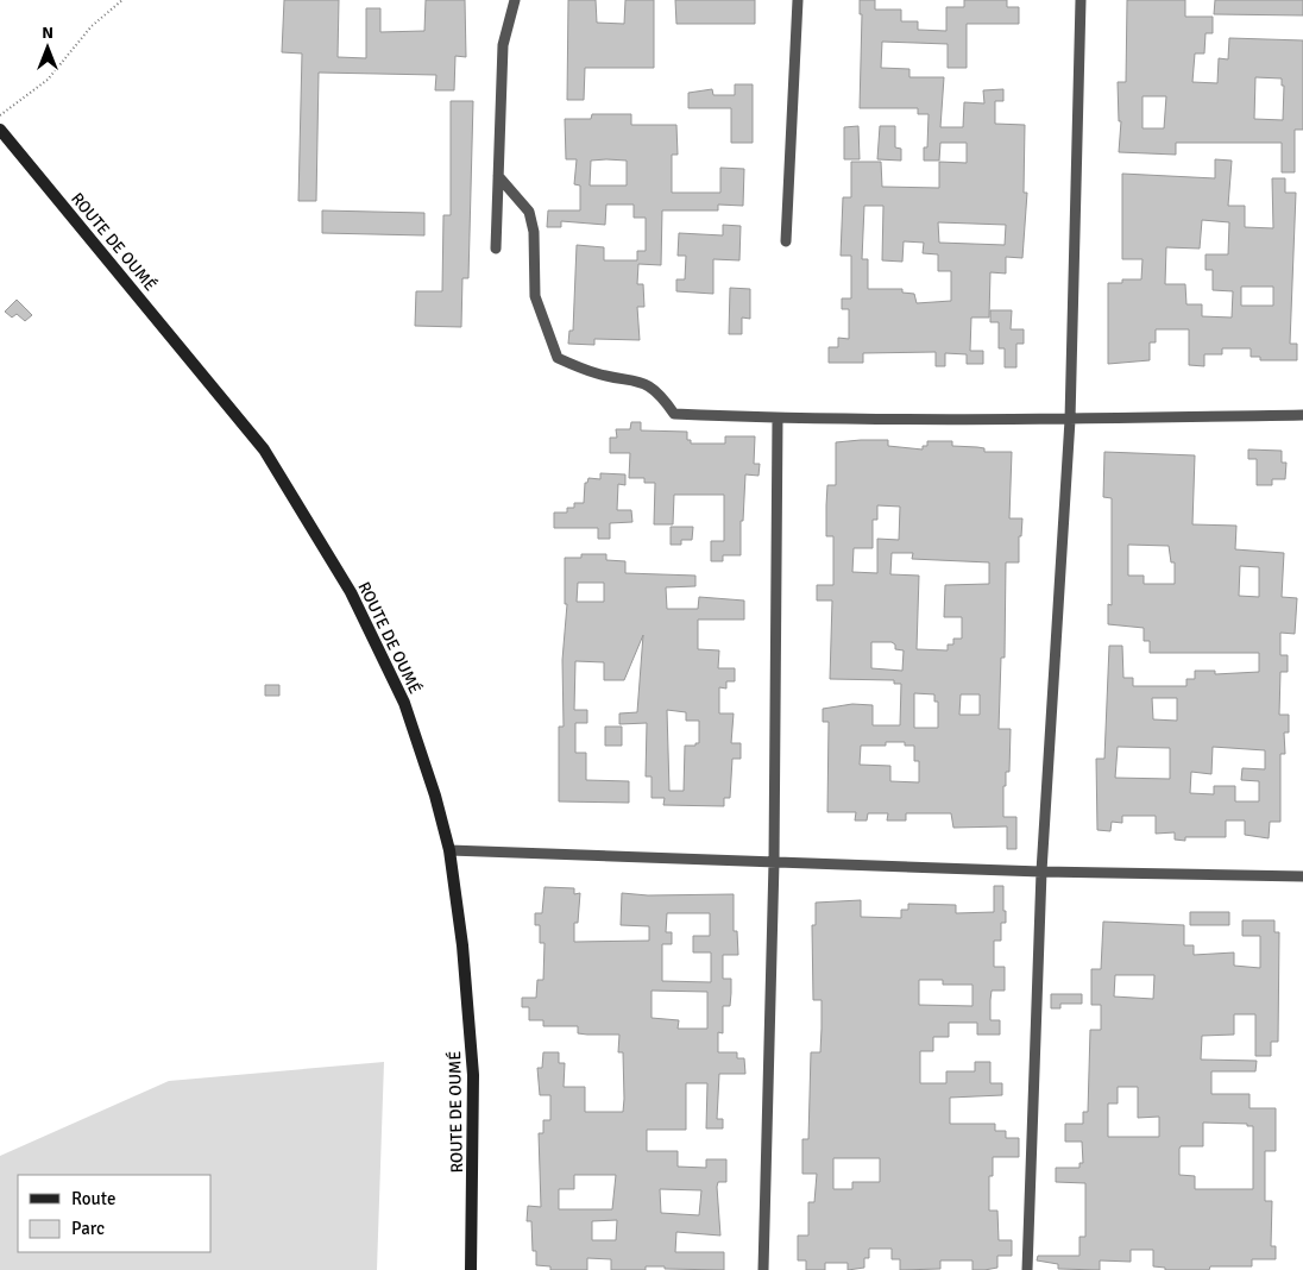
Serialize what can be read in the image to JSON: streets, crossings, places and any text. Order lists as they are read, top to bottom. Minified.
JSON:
{"streets":{"main road":["ROUTE DE OUMÉ"]},"legend":["Route","Parc"],"north":"top"}
